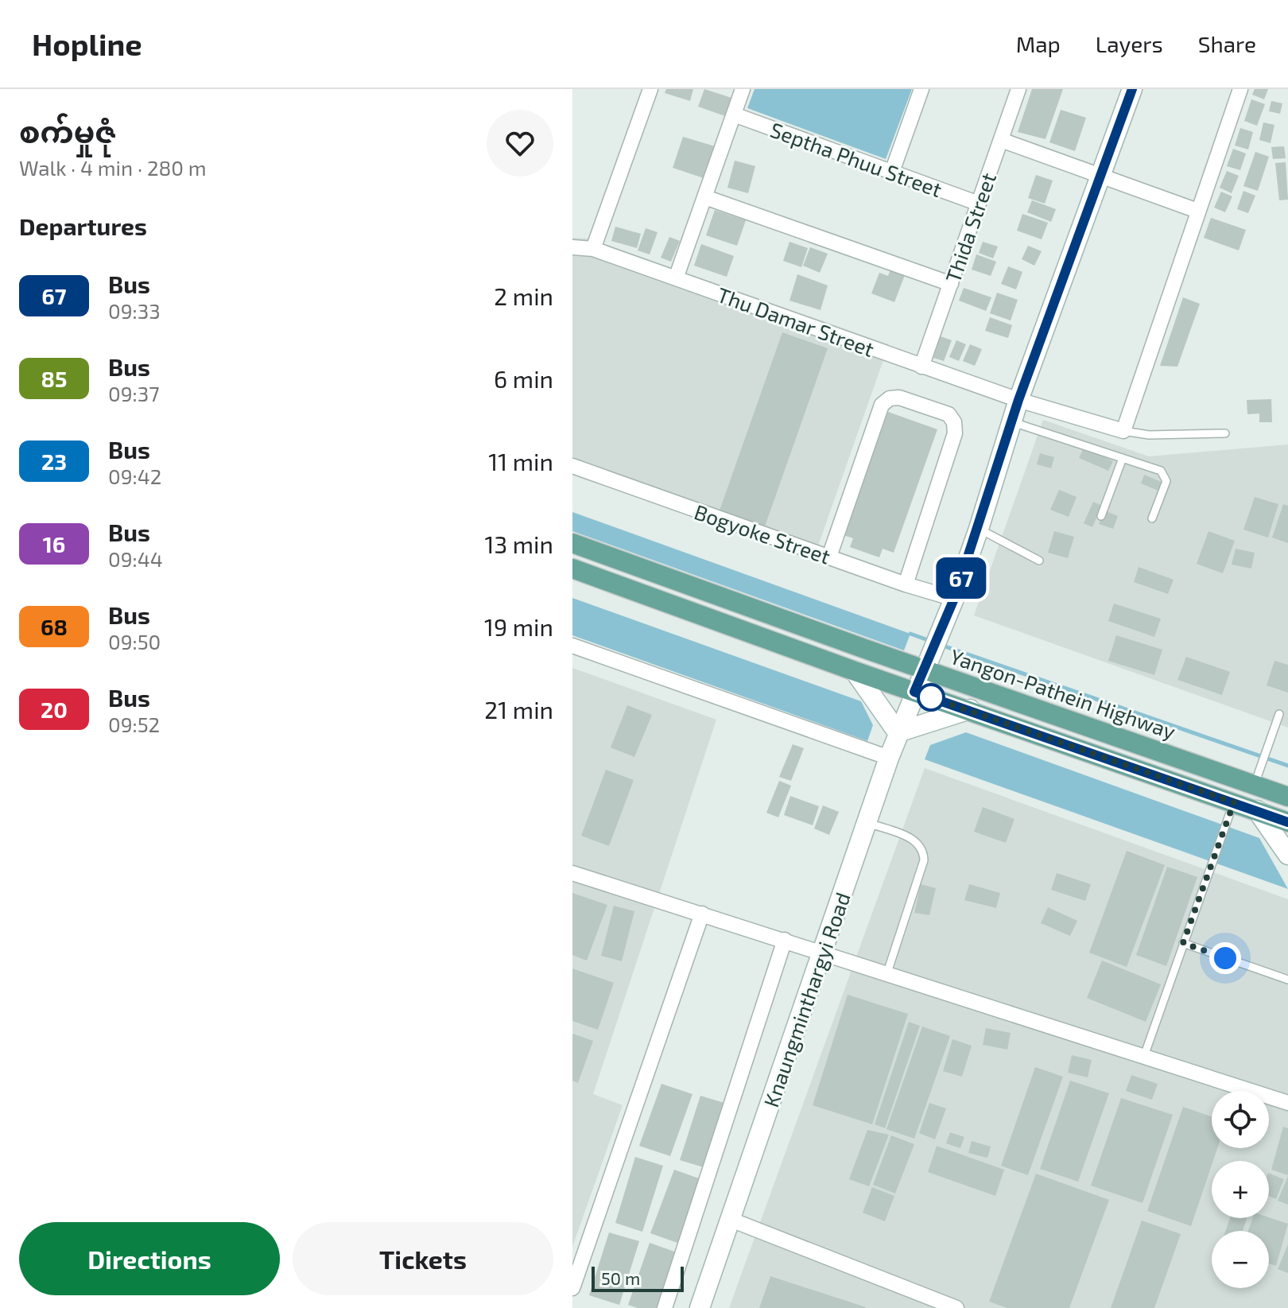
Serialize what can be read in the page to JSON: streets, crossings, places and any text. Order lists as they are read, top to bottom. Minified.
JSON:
{"streets":{"main road":["Yangon-Pathein Highway"],"street":["Septha Phuu Street","Thida Street","Thu Damar Street","Bogyoke Street","Knaungminthargyi Road"]},"crossings":[["Septha Phuu Street","Thida Street"],["Thida Street","Thu Damar Street"],["Thu Damar Street","Knaungminthargyi Road"],["Bogyoke Street","Knaungminthargyi Road"],["Yangon-Pathein Highway","Knaungminthargyi Road"]],"lines":["bus line 67"],"scale_bar":"50 m","page":{"header":"Hopline","nav":["Map","Layers","Share"],"heading":[["စက်မှုဇုံ","Walk · 4 min · 280 m"],"Departures"],"on_map":"67","list":[{"mark":"67","name":"Bus","note":"09:33","value":"2 min"},{"mark":"85","name":"Bus","note":"09:37","value":"6 min"},{"mark":"23","name":"Bus","note":"09:42","value":"11 min"},{"mark":"16","name":"Bus","note":"09:44","value":"13 min"},{"mark":"68","name":"Bus","note":"09:50","value":"19 min"},{"mark":"20","name":"Bus","note":"09:52","value":"21 min"}],"map_buttons":["+","−"],"buttons":["Directions","Tickets"],"scale":"50 m"}}
